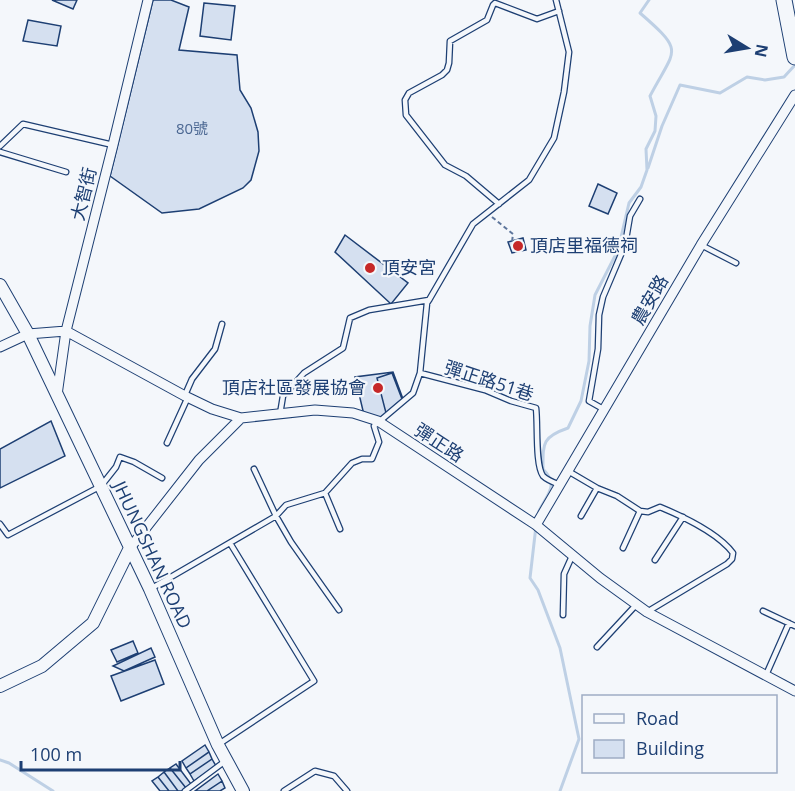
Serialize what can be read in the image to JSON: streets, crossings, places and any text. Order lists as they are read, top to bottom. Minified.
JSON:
{"streets":{"street":["大智街","農安路","彈正路","JHUNGSHAN ROAD"],"lane":["彈正路51巷"]},"crossings":[["大智街","彈正路"],["大智街","JHUNGSHAN ROAD"],["農安路","彈正路51巷"],["農安路","彈正路"],["彈正路51巷","彈正路"]],"places":["頂店里福德祠","頂安宮","頂店社區發展協會"],"house_numbers":["80號"],"legend":["Road","Building"],"scale_bar":"100 m","north":"right"}
